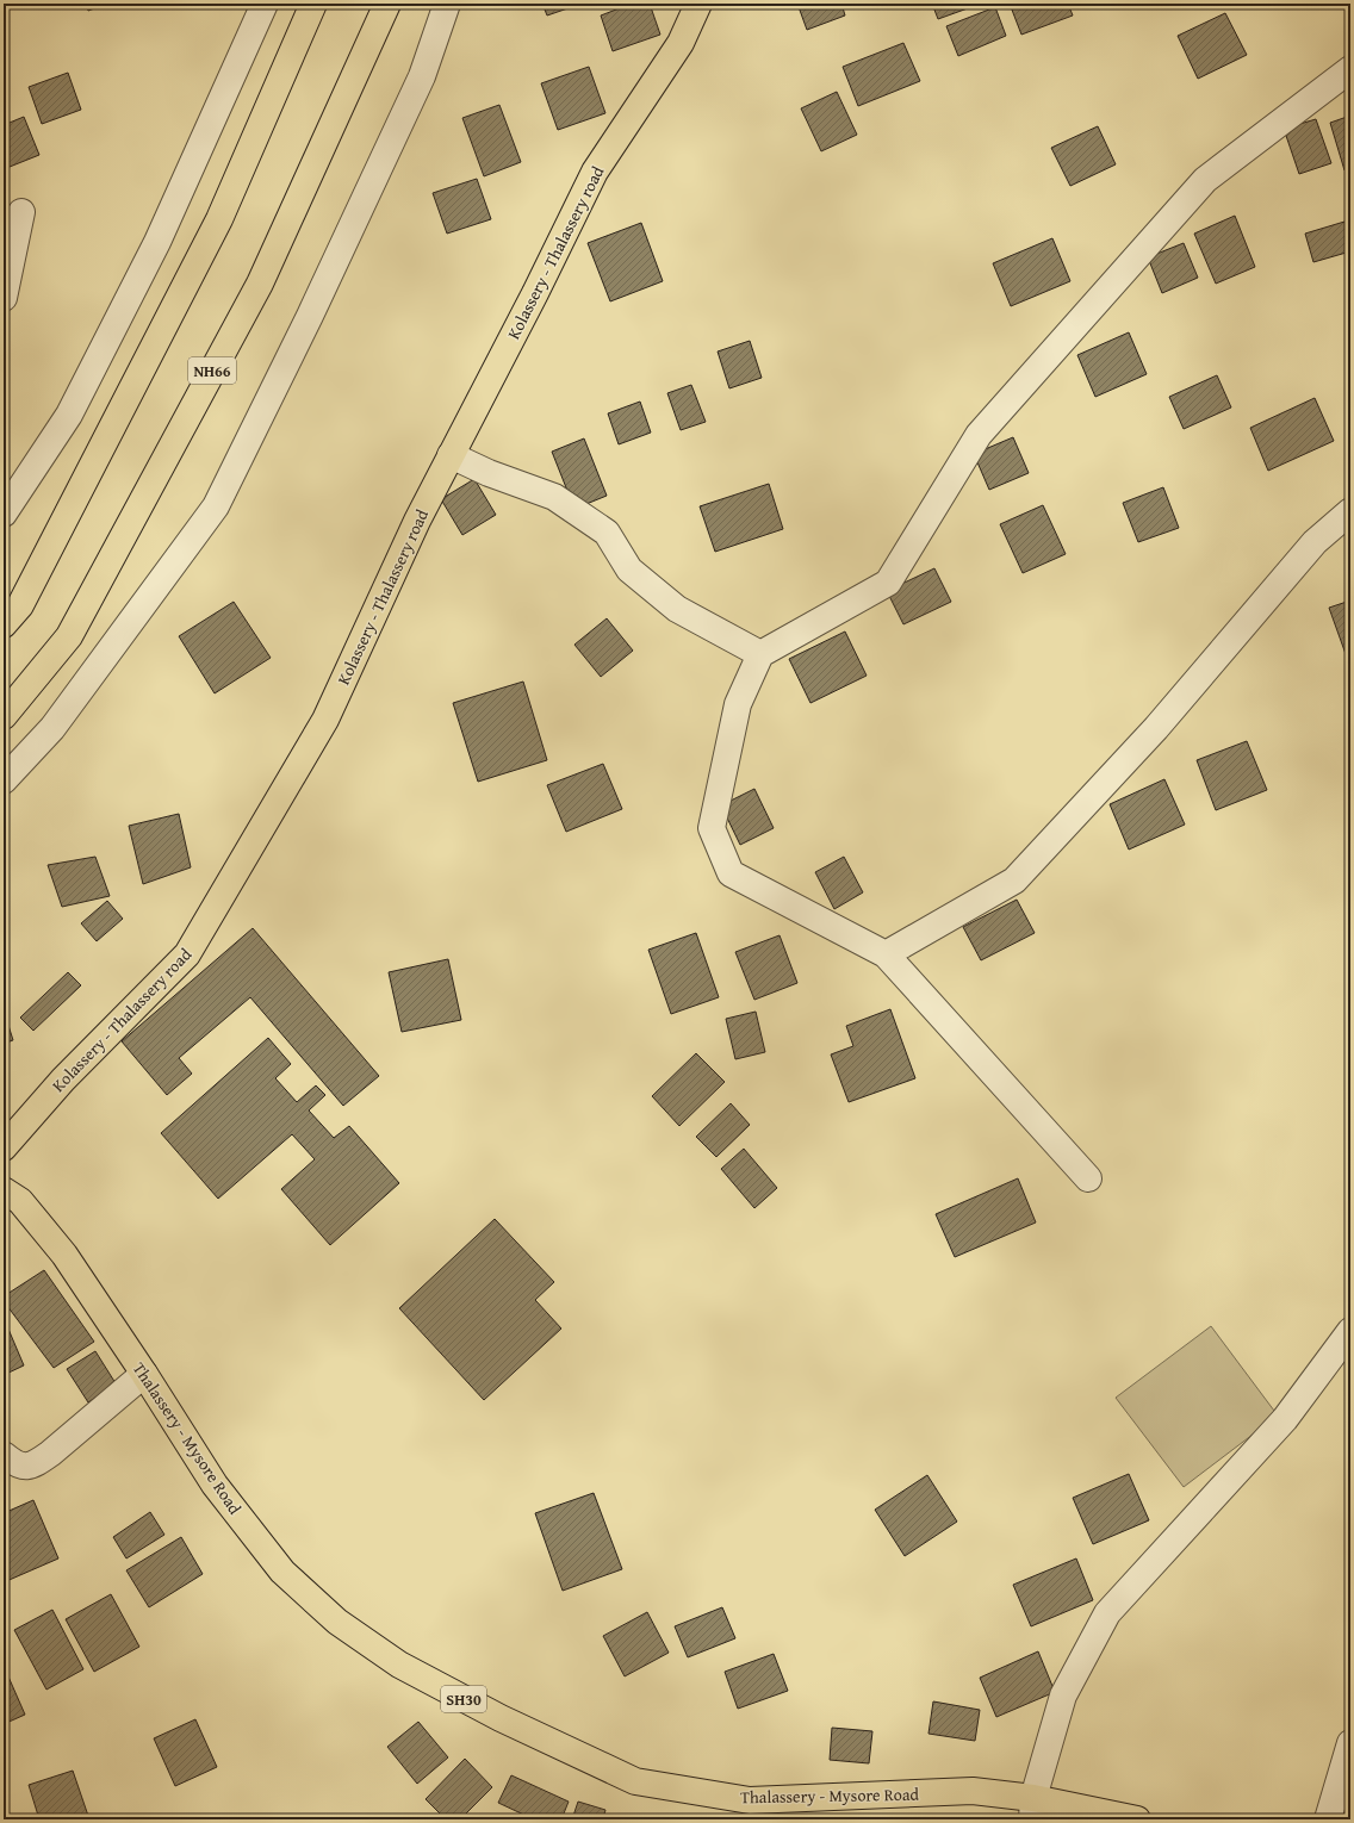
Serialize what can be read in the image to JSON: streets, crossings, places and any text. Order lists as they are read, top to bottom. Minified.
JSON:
{"streets":{"main road":["Kolassery - Thalassery road","NH66","Thalassery - Mysore Road","SH30"]}}
